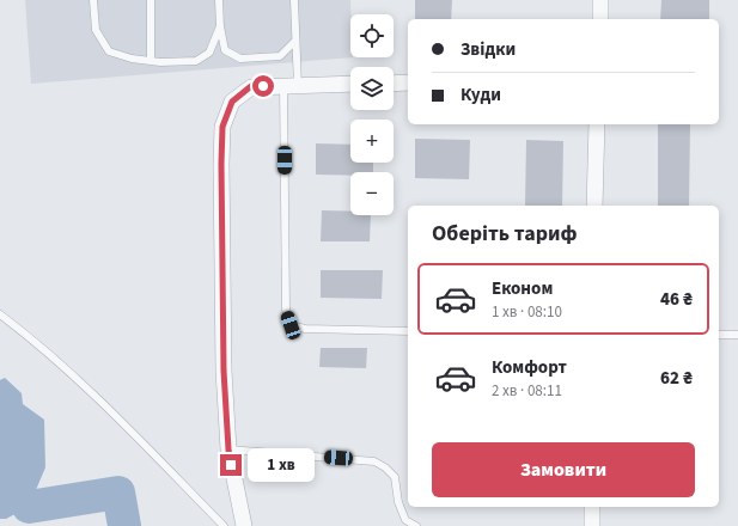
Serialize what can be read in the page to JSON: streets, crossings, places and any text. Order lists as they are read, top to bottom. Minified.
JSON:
{"page":{"map_buttons":["+","−"],"banner":["Звідки","Куди"],"heading":"Оберіть тариф","list":[{"name":"Економ","note":"1 хв · 08:10","value":"46 ₴"},{"name":"Комфорт","note":"2 хв · 08:11","value":"62 ₴"}],"buttons":"Замовити","bubble":"1 хв"}}
